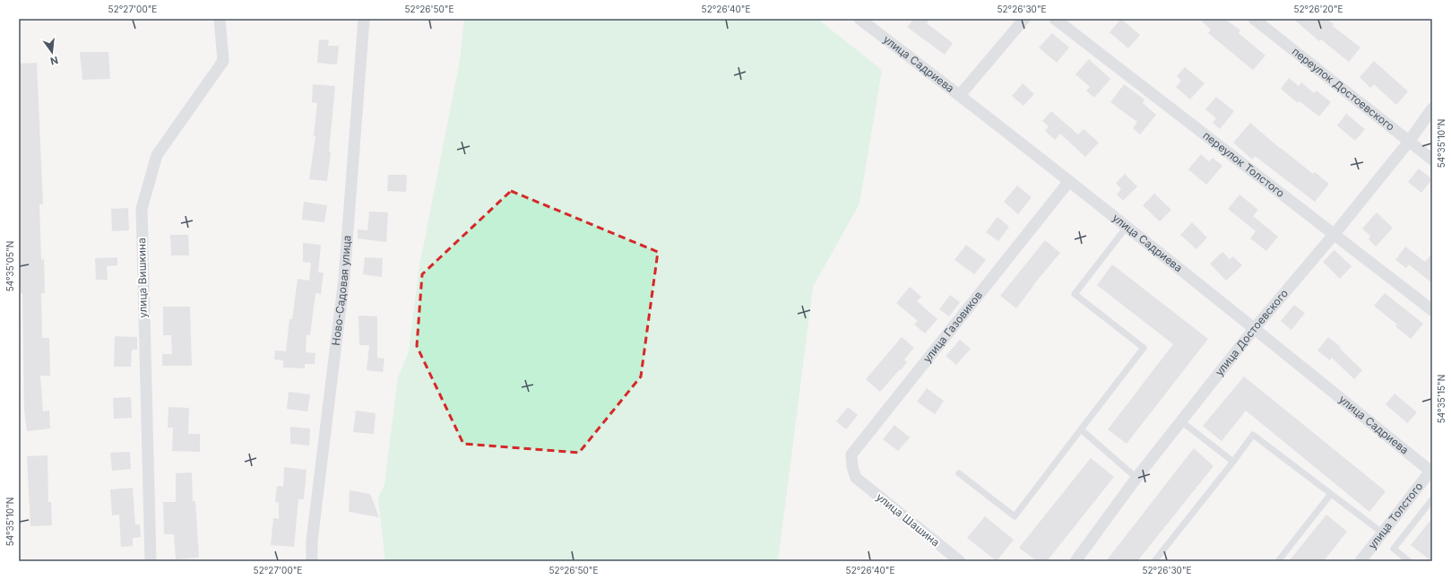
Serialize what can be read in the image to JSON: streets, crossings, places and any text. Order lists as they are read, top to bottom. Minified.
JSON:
{"streets":{"street":["улица Садриева","переулок Достоевского","переулок Толстого","улица Вишкина","Ново-Садовая улица","улица Газовиков","улица Достоевского","улица Толстого","улица Шашина"]},"crossings":[["улица Садриева","улица Газовиков"],["улица Садриева","улица Достоевского"],["улица Садриева","улица Толстого"],["переулок Достоевского","улица Достоевского"],["переулок Толстого","улица Достоевского"],["улица Газовиков","улица Шашина"]],"north":"bottom","coordinates":["52°27'00\"E","52°26'50\"E","52°26'40\"E","52°26'30\"E","52°26'20\"E","54°35'10\"N","54°35'05\"N","54°35'15\"N"]}
